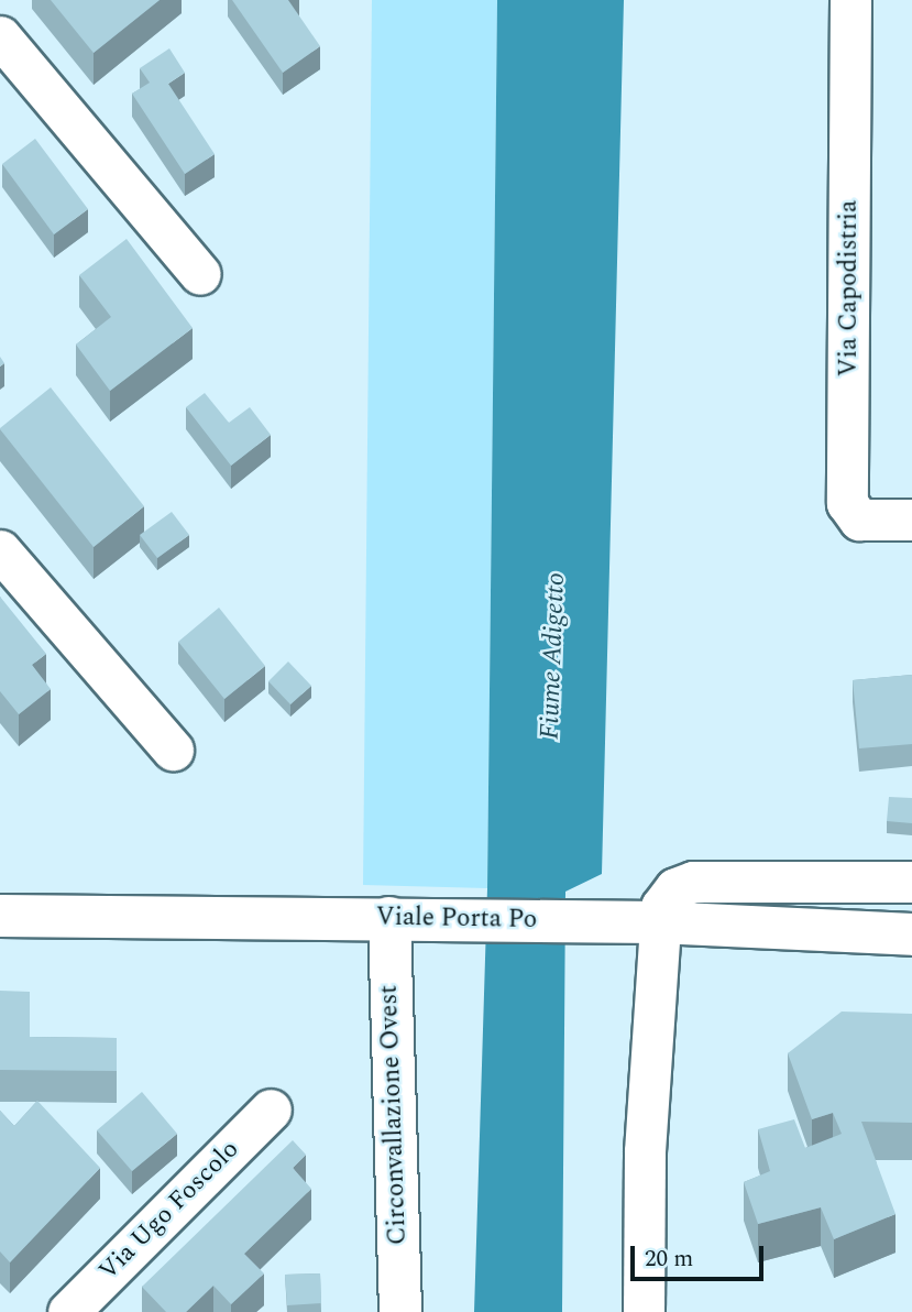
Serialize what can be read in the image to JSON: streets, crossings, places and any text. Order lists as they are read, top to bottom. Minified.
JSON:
{"streets":{"main road":["Viale Porta Po","Circonvallazione Ovest"],"street":["Via Capodistria","Via Ugo Foscolo"]},"crossings":[["Viale Porta Po","Circonvallazione Ovest"]],"water":["Fiume Adigetto"],"scale_bar":"20 m"}
